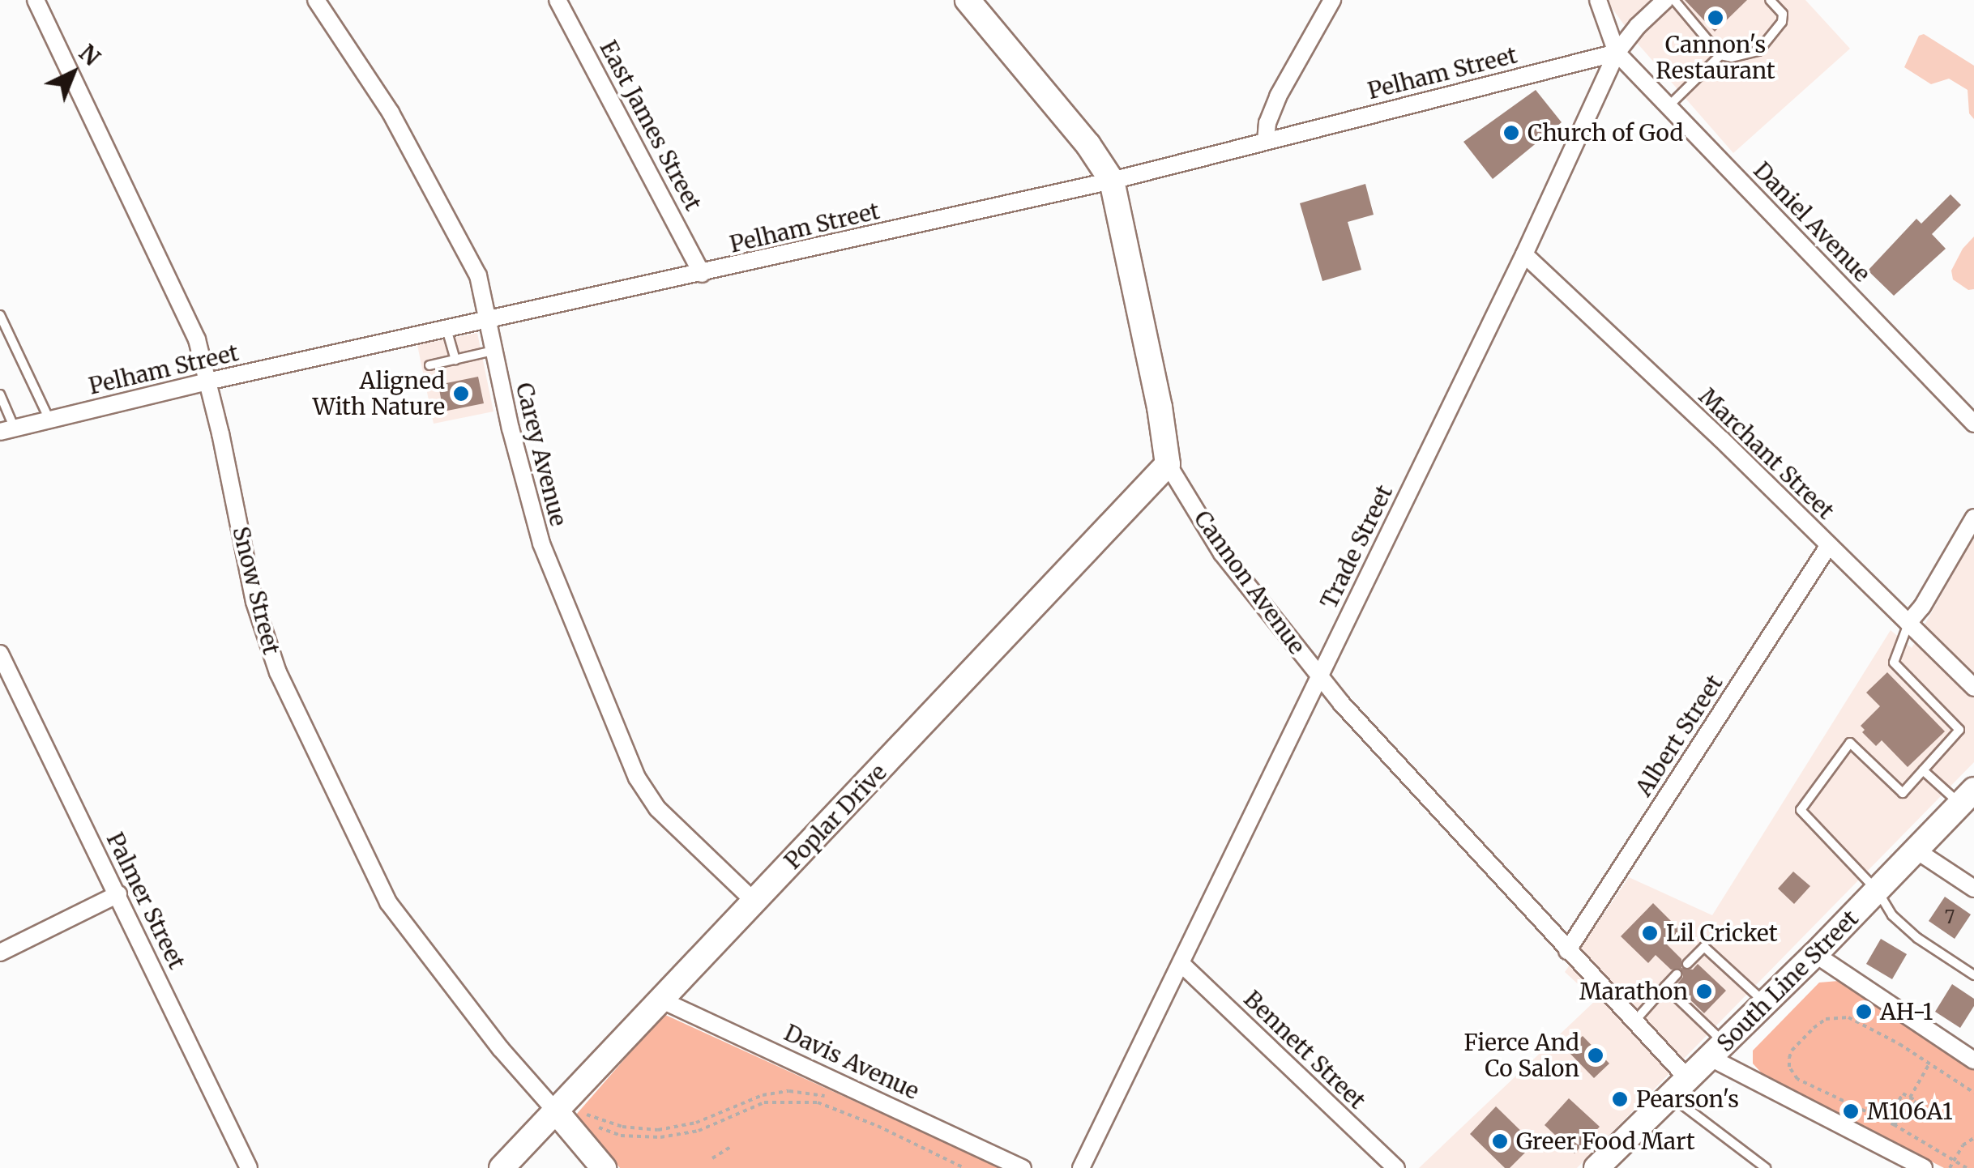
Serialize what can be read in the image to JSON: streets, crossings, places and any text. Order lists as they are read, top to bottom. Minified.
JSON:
{"streets":{"street":["Pelham Street","East James Street","Daniel Avenue","Marchant Street","Carey Avenue","Trade Street","Cannon Avenue","Snow Street","Albert Street","Poplar Drive","Palmer Street","South Line Street","Bennett Street","Davis Avenue"]},"crossings":[["Pelham Street","East James Street"],["Pelham Street","Daniel Avenue"],["Pelham Street","Carey Avenue"],["Pelham Street","Trade Street"],["Pelham Street","Cannon Avenue"],["Pelham Street","Snow Street"],["Daniel Avenue","Trade Street"],["Marchant Street","Trade Street"],["Marchant Street","Albert Street"],["Carey Avenue","Poplar Drive"],["Trade Street","Cannon Avenue"],["Trade Street","Bennett Street"],["Cannon Avenue","Albert Street"],["Cannon Avenue","Poplar Drive"],["Cannon Avenue","South Line Street"],["Snow Street","Poplar Drive"],["Poplar Drive","Davis Avenue"]],"places":["Cannon's Restaurant","Church of God","Aligned With Nature","Lil Cricket","Marathon","AH-1","Fierce And Co Salon","Pearson's","M106A1","Greer Food Mart"],"house_numbers":["7"],"north":"top right"}
